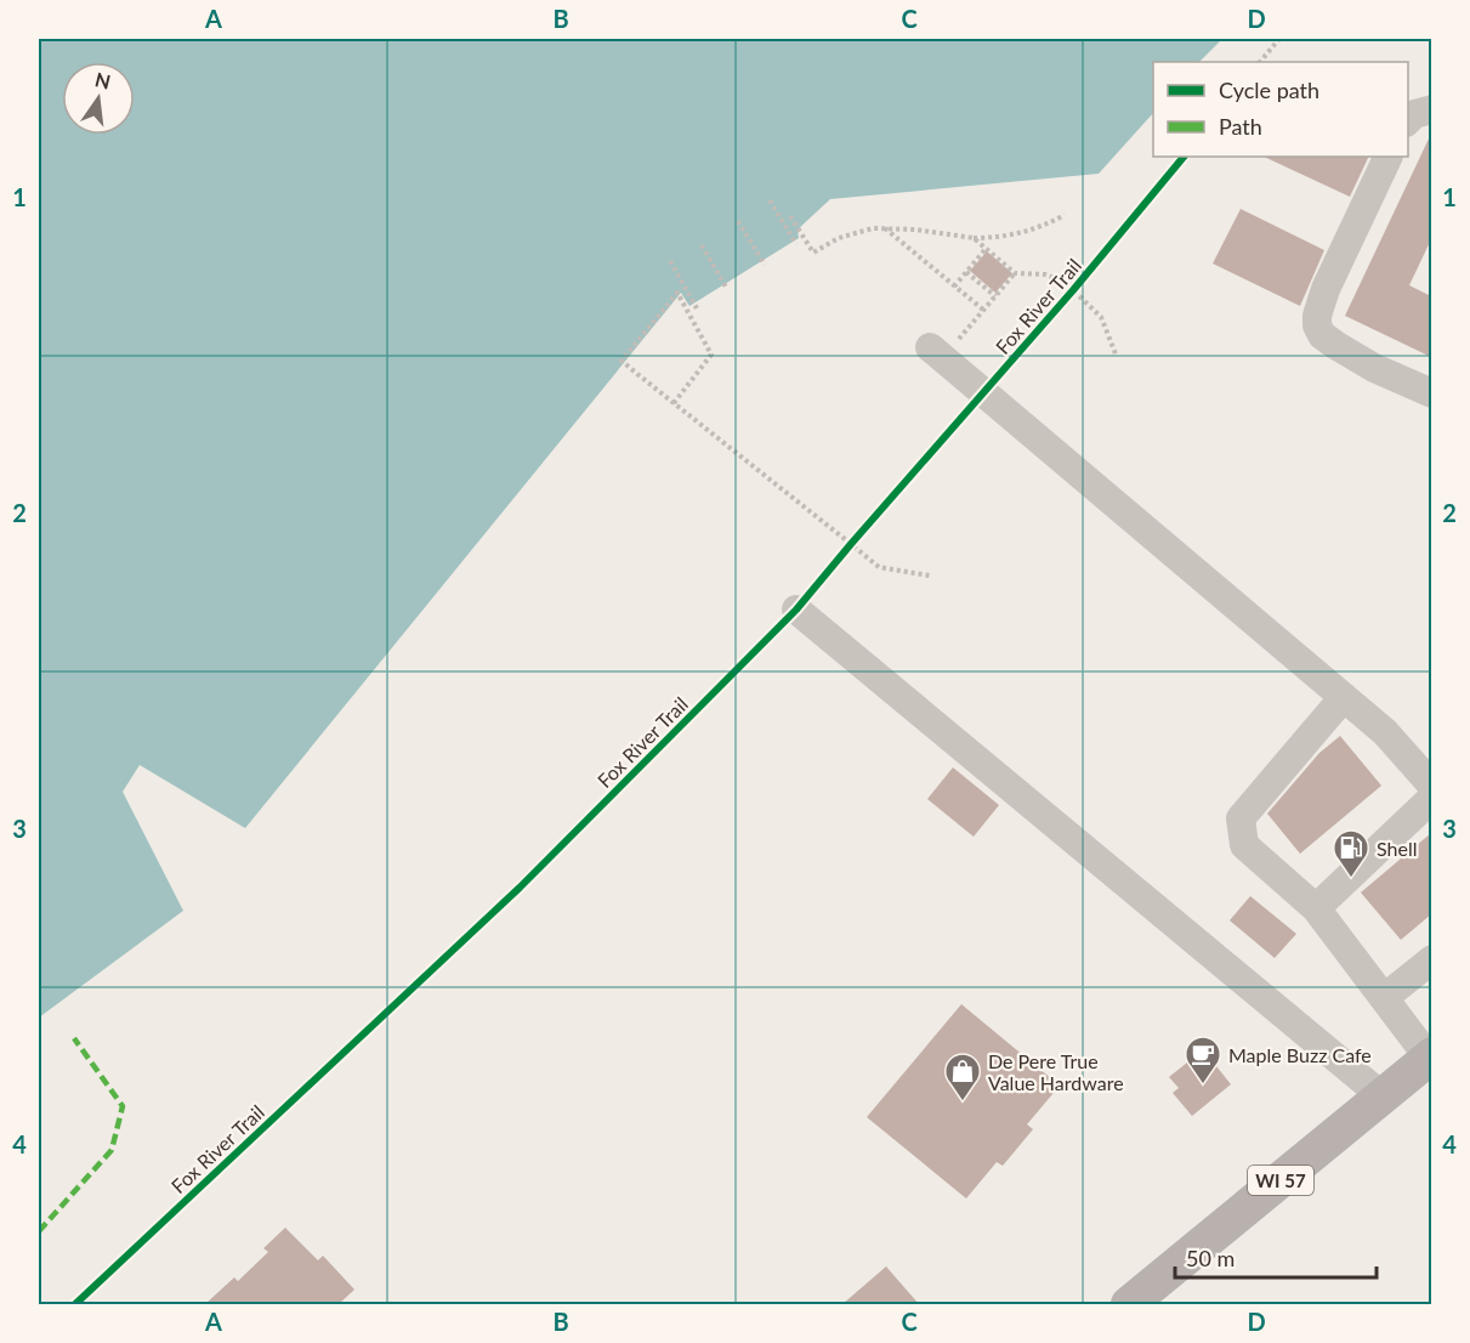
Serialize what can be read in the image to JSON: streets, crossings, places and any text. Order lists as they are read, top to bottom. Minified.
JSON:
{"streets":{"main road":["WI 57"],"cycle path":["Fox River Trail"]},"places":{"fuel station":["Shell"],"cafe":["Maple Buzz Cafe"],"shop":["De Pere True Value Hardware"]},"legend":["Cycle path","Path"],"scale_bar":"50 m","north":"top","grid":{"columns":["A","B","C","D"],"rows":["1","2","3","4"]}}
